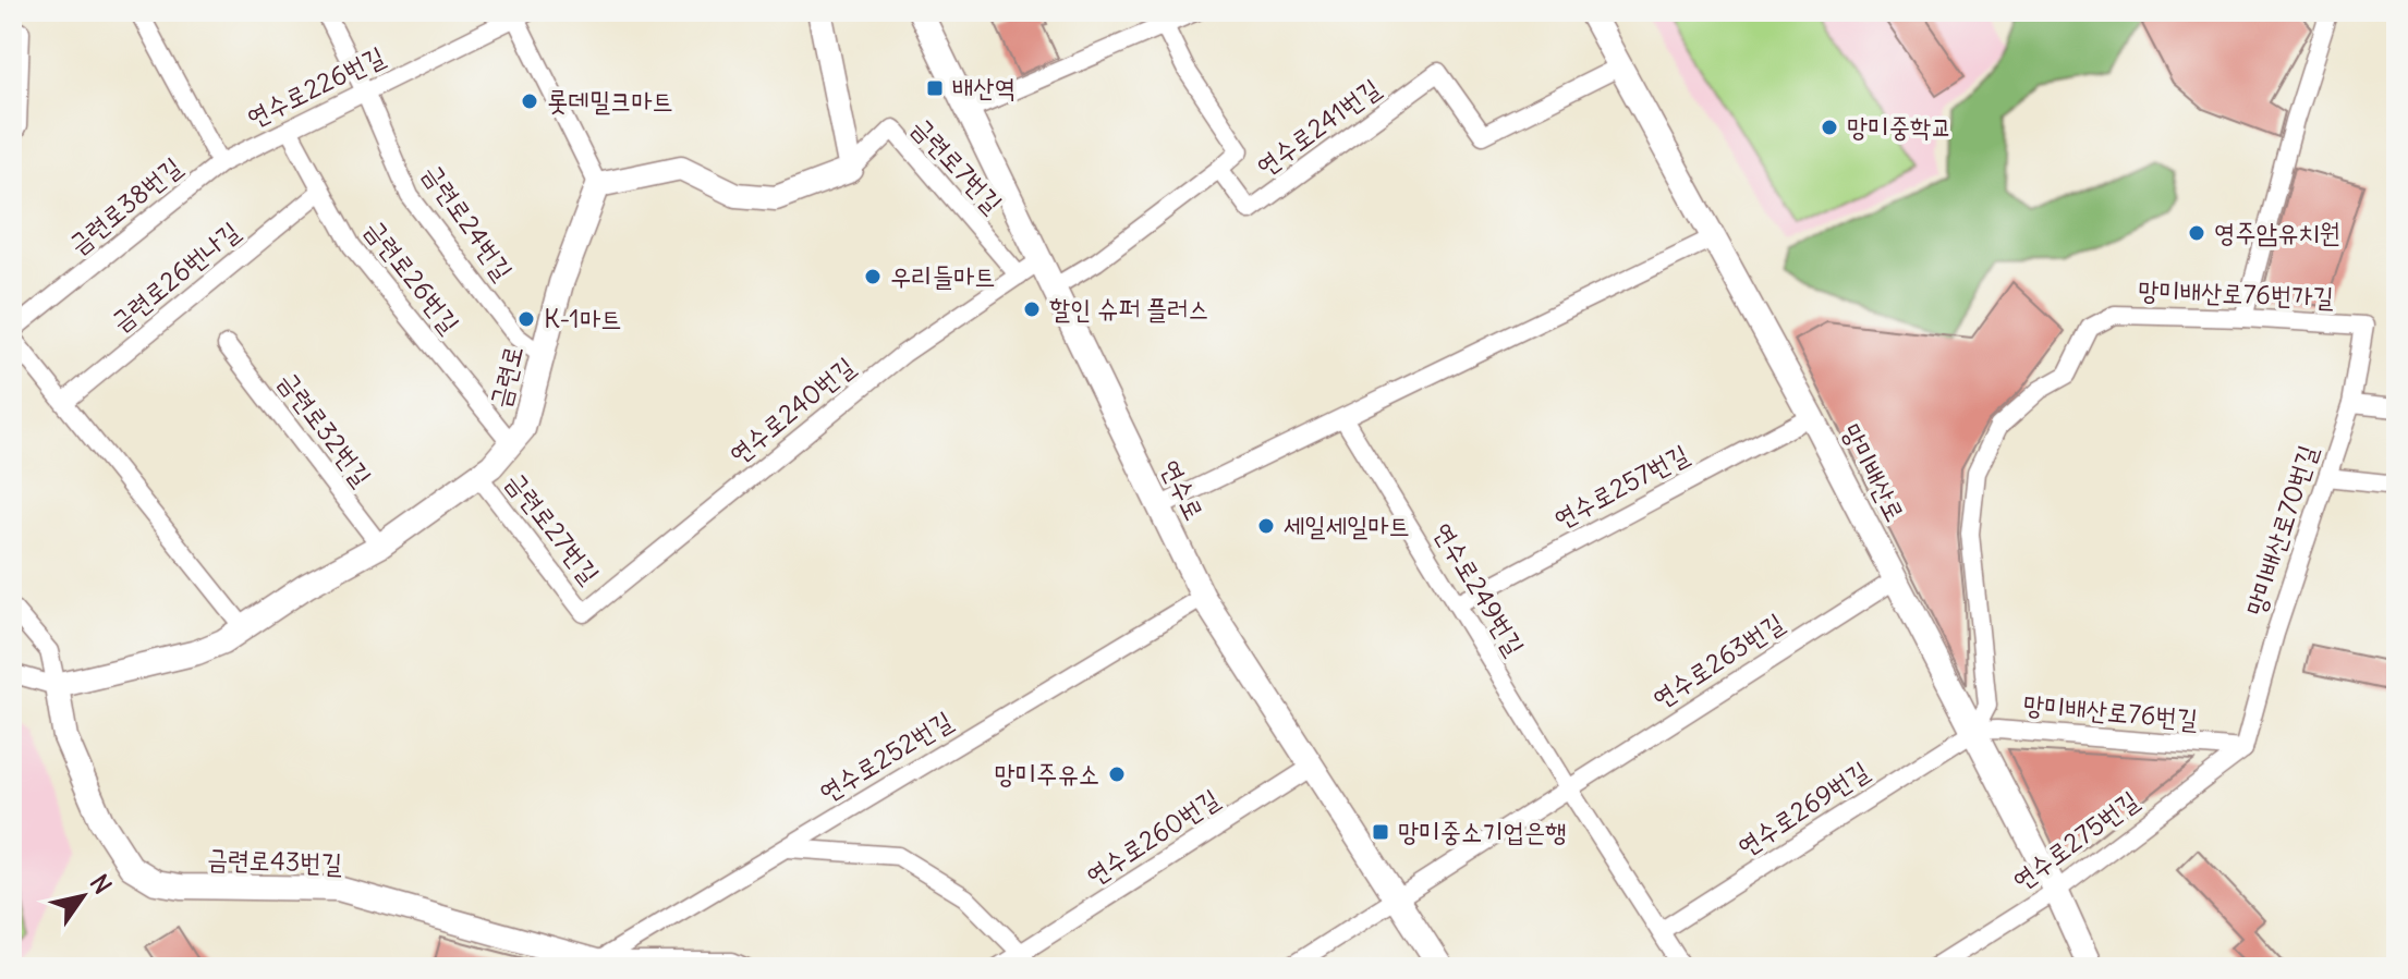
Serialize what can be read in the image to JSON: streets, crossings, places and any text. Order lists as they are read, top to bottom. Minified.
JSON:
{"streets":{"street":["연수로226번길","연수로241번길","금련로7번길","금련로38번길","금련로24번길","금련로26번나길","금련로26번길","망미배산로76번가길","금련로","연수로240번길","금련로32번길","망미배산로","연수로257번길","연수로","금련로27번길","망미배산로70번길","연수로249번길","연수로263번길","망미배산로76번길","연수로252번길","연수로269번길","연수로260번길","연수로275번길","금련로43번길"]},"crossings":[["연수로226번길","금련로38번길"],["연수로226번길","금련로24번길"],["연수로226번길","금련로26번길"],["연수로241번길","망미배산로"],["연수로241번길","연수로"],["금련로7번길","연수로240번길"],["금련로38번길","금련로26번나길"],["금련로38번길","금련로"],["금련로24번길","금련로"],["금련로26번나길","금련로26번길"],["금련로26번길","금련로"],["망미배산로76번가길","망미배산로"],["망미배산로76번가길","망미배산로70번길"],["망미배산로76번가길","망미배산로76번길"],["망미배산로76번가길","연수로269번길"],["금련로","금련로32번길"],["금련로","금련로27번길"],["금련로","금련로43번길"],["연수로240번길","연수로"],["연수로240번길","금련로27번길"],["망미배산로","연수로257번길"],["망미배산로","연수로263번길"],["망미배산로","망미배산로76번길"],["망미배산로","연수로269번길"],["망미배산로","연수로275번길"],["연수로257번길","연수로249번길"],["연수로","연수로263번길"],["연수로","연수로252번길"],["연수로","연수로260번길"],["망미배산로70번길","망미배산로76번길"],["망미배산로70번길","연수로275번길"],["연수로249번길","연수로263번길"],["망미배산로76번길","연수로269번길"],["망미배산로76번길","연수로275번길"],["연수로252번길","금련로43번길"]],"places":{"transit":["배산역","망미중소기업은행"],"other":["롯데밀크마트","망미중학교","영주암유치원","우리들마트","할인 슈퍼 플러스","K-1마트","세일세일마트","망미주유소"]},"north":"top right"}
